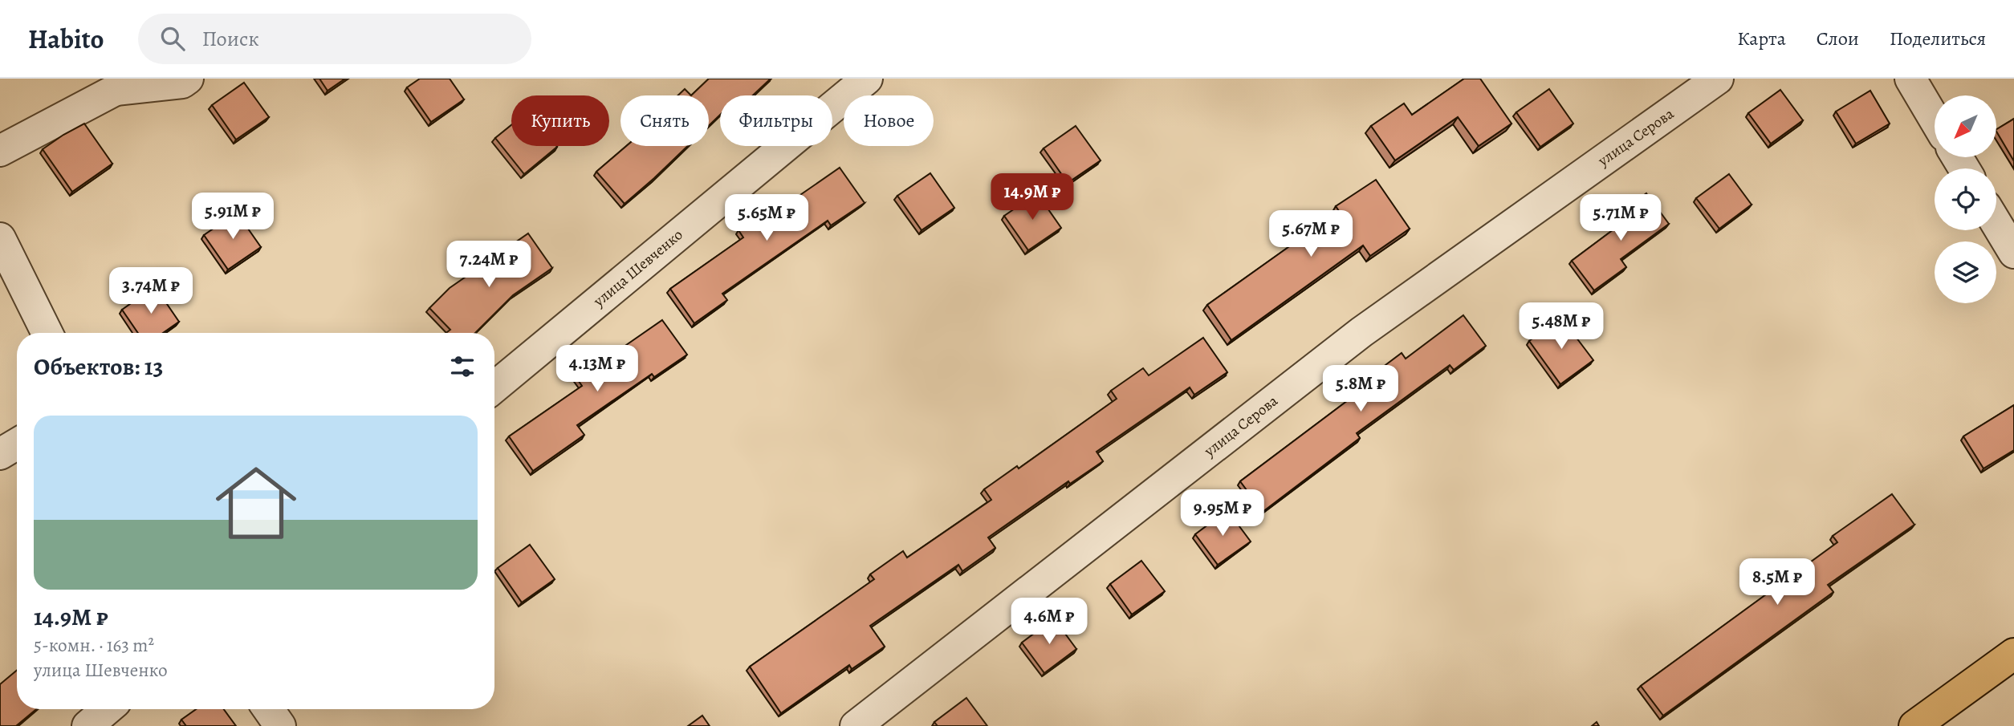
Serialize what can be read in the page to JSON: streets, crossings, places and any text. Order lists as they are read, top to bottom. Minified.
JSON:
{"streets":{"street":["улица Серова","улица Шевченко"]},"north":"bottom left","page":{"header":"Habito","search":"Поиск","nav":["Карта","Слои","Поделиться"],"chip":["Купить","Снять","Фильтры","Новое"],"price":["14.9M ₽","5.91M ₽","5.65M ₽","5.71M ₽","5.67M ₽","7.24M ₽","3.74M ₽","5.48M ₽","4.13M ₽","5.8M ₽","9.95M ₽","8.5M ₽","4.6M ₽"],"heading":"Объектов: 13","list":[{"name":"14.9M ₽","note":"5-комн. · 163 m² · улица Шевченко"}]}}
